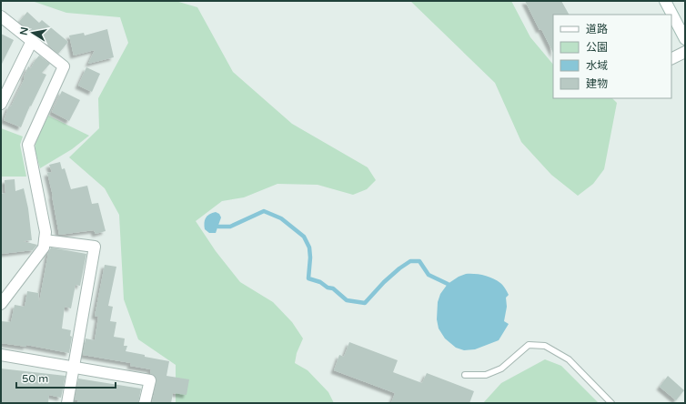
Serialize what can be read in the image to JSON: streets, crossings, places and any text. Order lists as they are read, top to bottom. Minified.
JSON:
{"legend":["道路","公園","水域","建物"],"scale_bar":"50 m","north":"left"}
